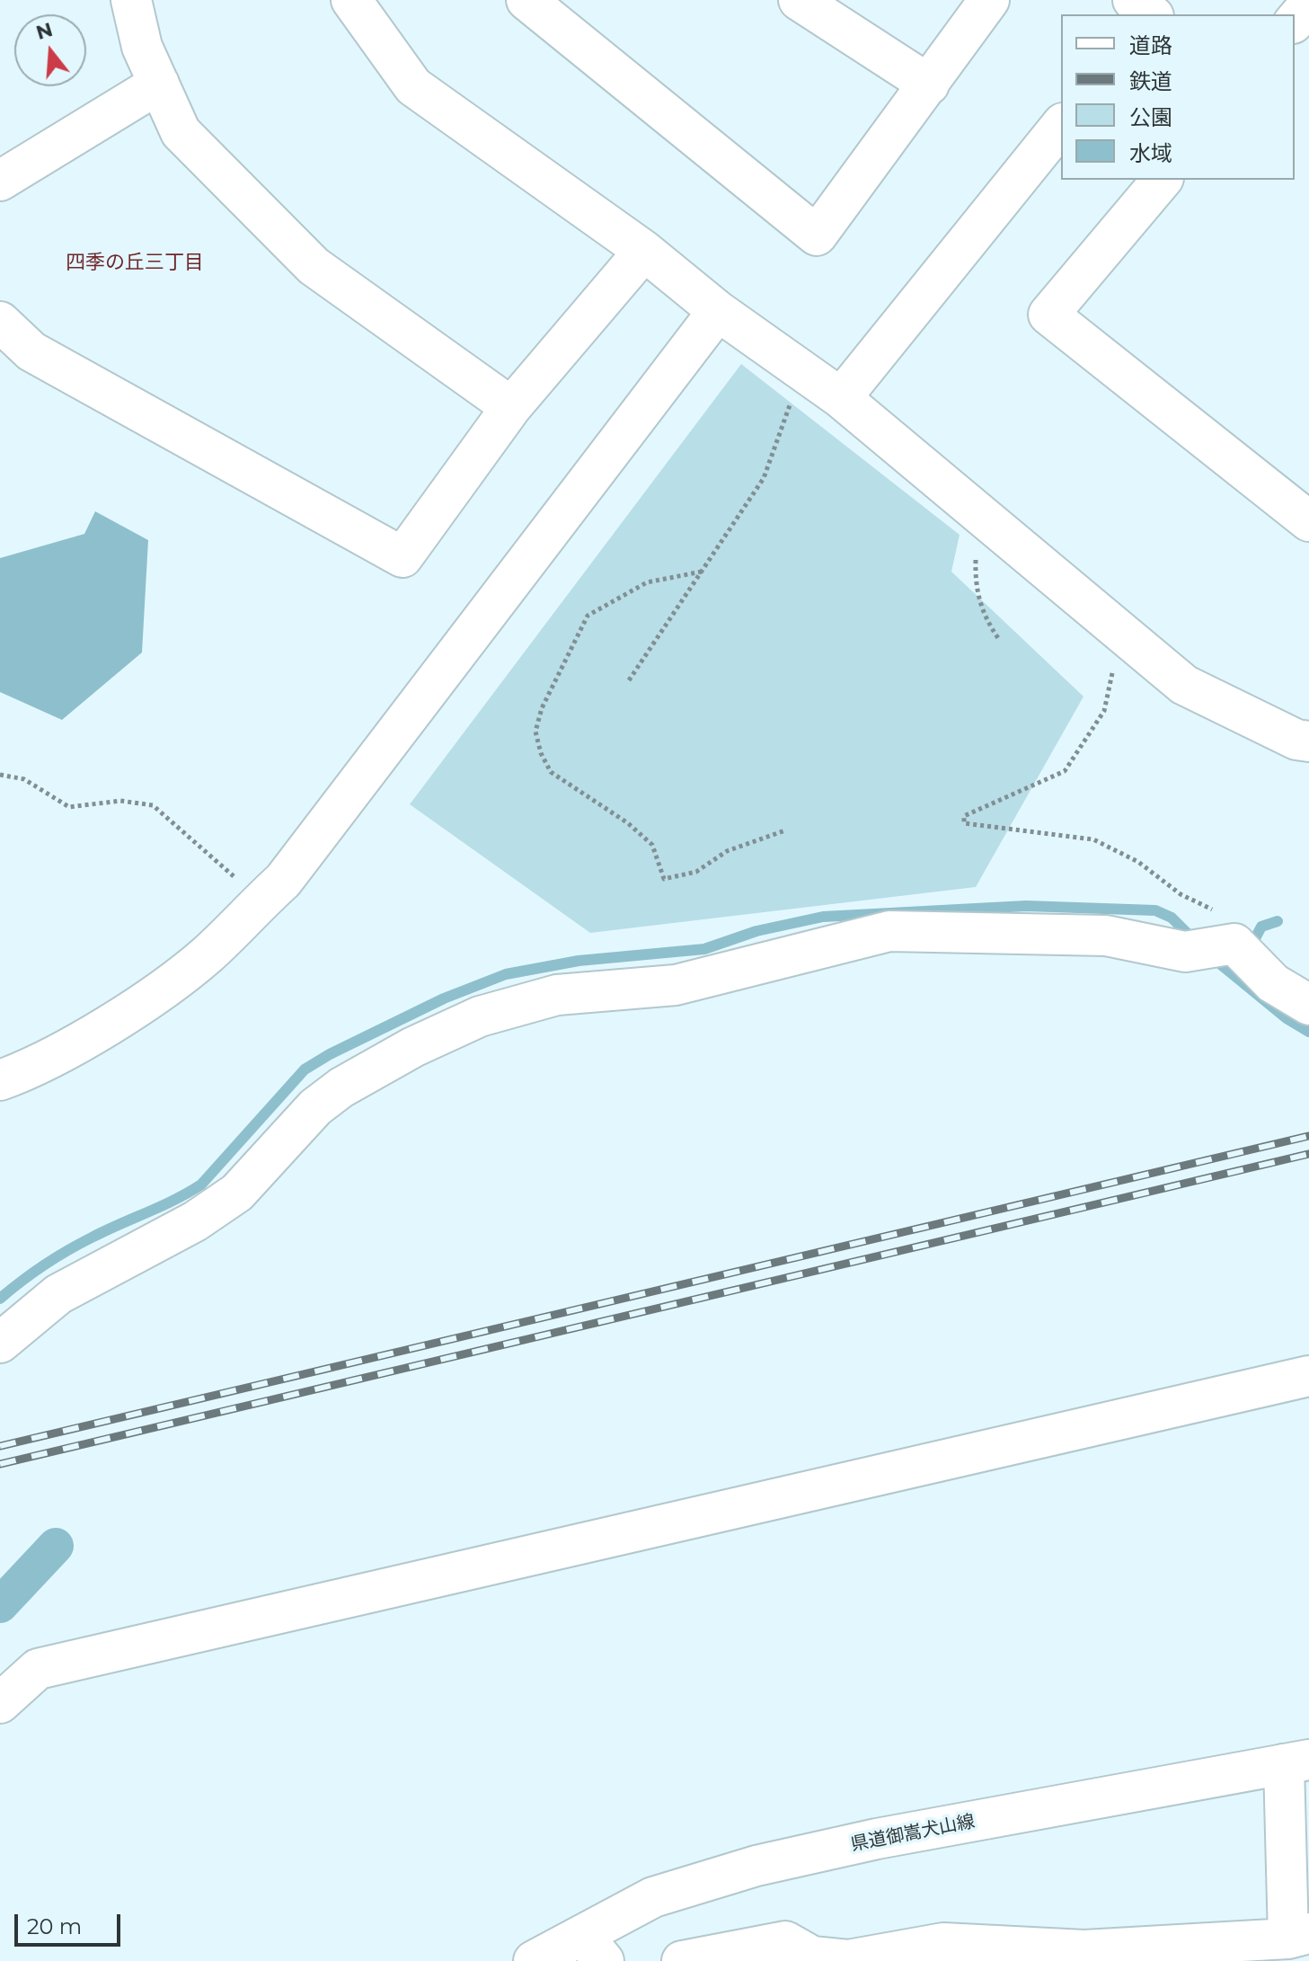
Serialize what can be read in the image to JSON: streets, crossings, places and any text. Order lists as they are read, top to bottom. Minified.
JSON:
{"streets":{"street":["県道御嵩犬山線"]},"districts":["四季の丘三丁目"],"legend":["道路","鉄道","公園","水域"],"scale_bar":"20 m","north":"top"}
